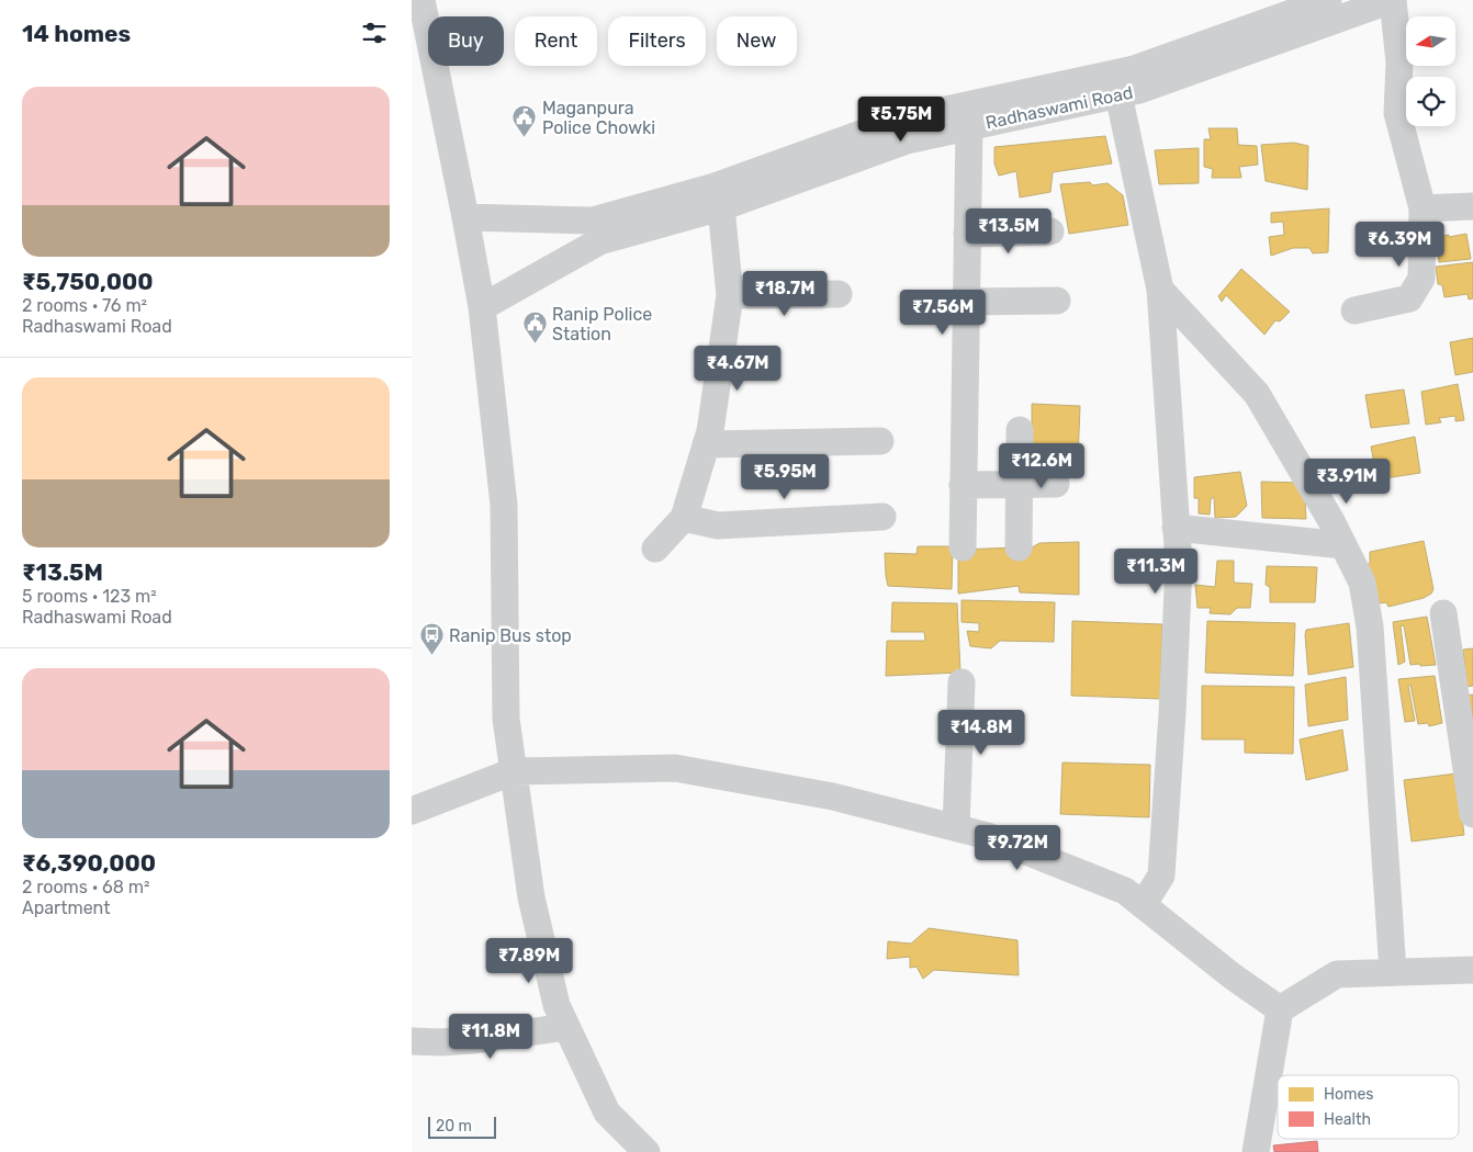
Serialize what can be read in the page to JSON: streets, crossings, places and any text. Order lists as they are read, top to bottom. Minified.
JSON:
{"streets":{"street":["Radhaswami Road"]},"places":{"public building":["Maganpura Police Chowki","Ranip Police Station"],"bus stop":["Ranip Bus stop"]},"legend":["Homes","Health"],"scale_bar":"20 m","north":"left","page":{"heading":"14 homes","chip":["Buy","Rent","Filters","New"],"list":[{"name":"₹5,750,000","note":"2 rooms · 76 m² · Radhaswami Road"},{"name":"₹13.5M","note":"5 rooms · 123 m² · Radhaswami Road"},{"name":"₹6,390,000","note":"2 rooms · 68 m² · Apartment"}],"price":["₹5.75M","₹13.5M","₹6.39M","₹18.7M","₹7.56M","₹4.67M","₹12.6M","₹5.95M","₹3.91M","₹11.3M","₹14.8M","₹9.72M","₹7.89M","₹11.8M"],"scale":"20 m"}}
